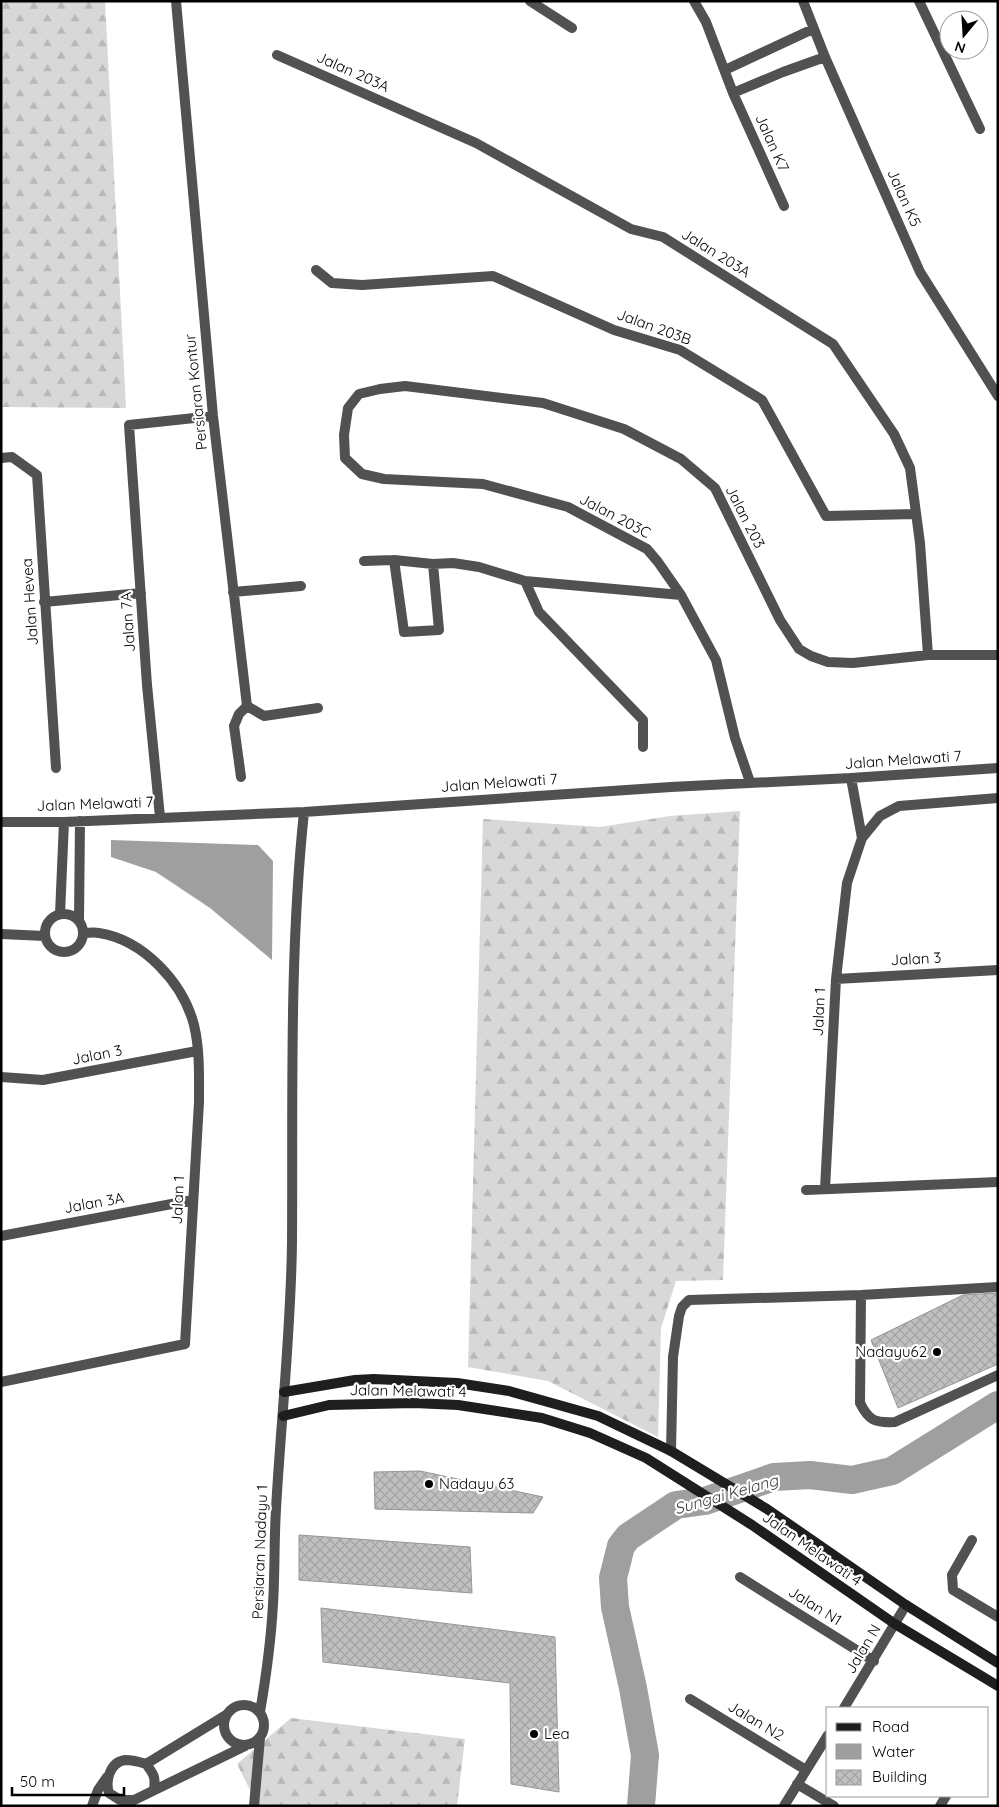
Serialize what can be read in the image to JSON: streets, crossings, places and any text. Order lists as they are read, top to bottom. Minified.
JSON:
{"streets":{"street":["Jalan 203A","Jalan K7","Jalan K5","Jalan 203B","Persiaran Kontur","Jalan 203C","Jalan 203","Jalan Hevea","Jalan 7A","Jalan Melawati 7","Jalan 3","Jalan 1","Jalan 3A","Jalan Melawati 4","Persiaran Nadayu 1","Jalan N1","Jalan N","Jalan N2"]},"crossings":[["Jalan 203A","Jalan 203B"],["Jalan 203A","Jalan 203"],["Persiaran Kontur","Jalan 7A"],["Jalan 203C","Jalan 203"],["Jalan 203C","Jalan Melawati 7"],["Jalan 7A","Jalan Melawati 7"],["Jalan Melawati 7","Persiaran Nadayu 1"],["Jalan 3","Jalan 1"],["Jalan 1","Jalan 3A"],["Jalan Melawati 4","Persiaran Nadayu 1"],["Jalan Melawati 4","Jalan N"],["Jalan N1","Jalan N"]],"water":["Sungai Kelang"],"places":["Nadayu62","Nadayu 63","Lea"],"legend":["Road","Water","Building"],"scale_bar":"50 m","north":"bottom"}
